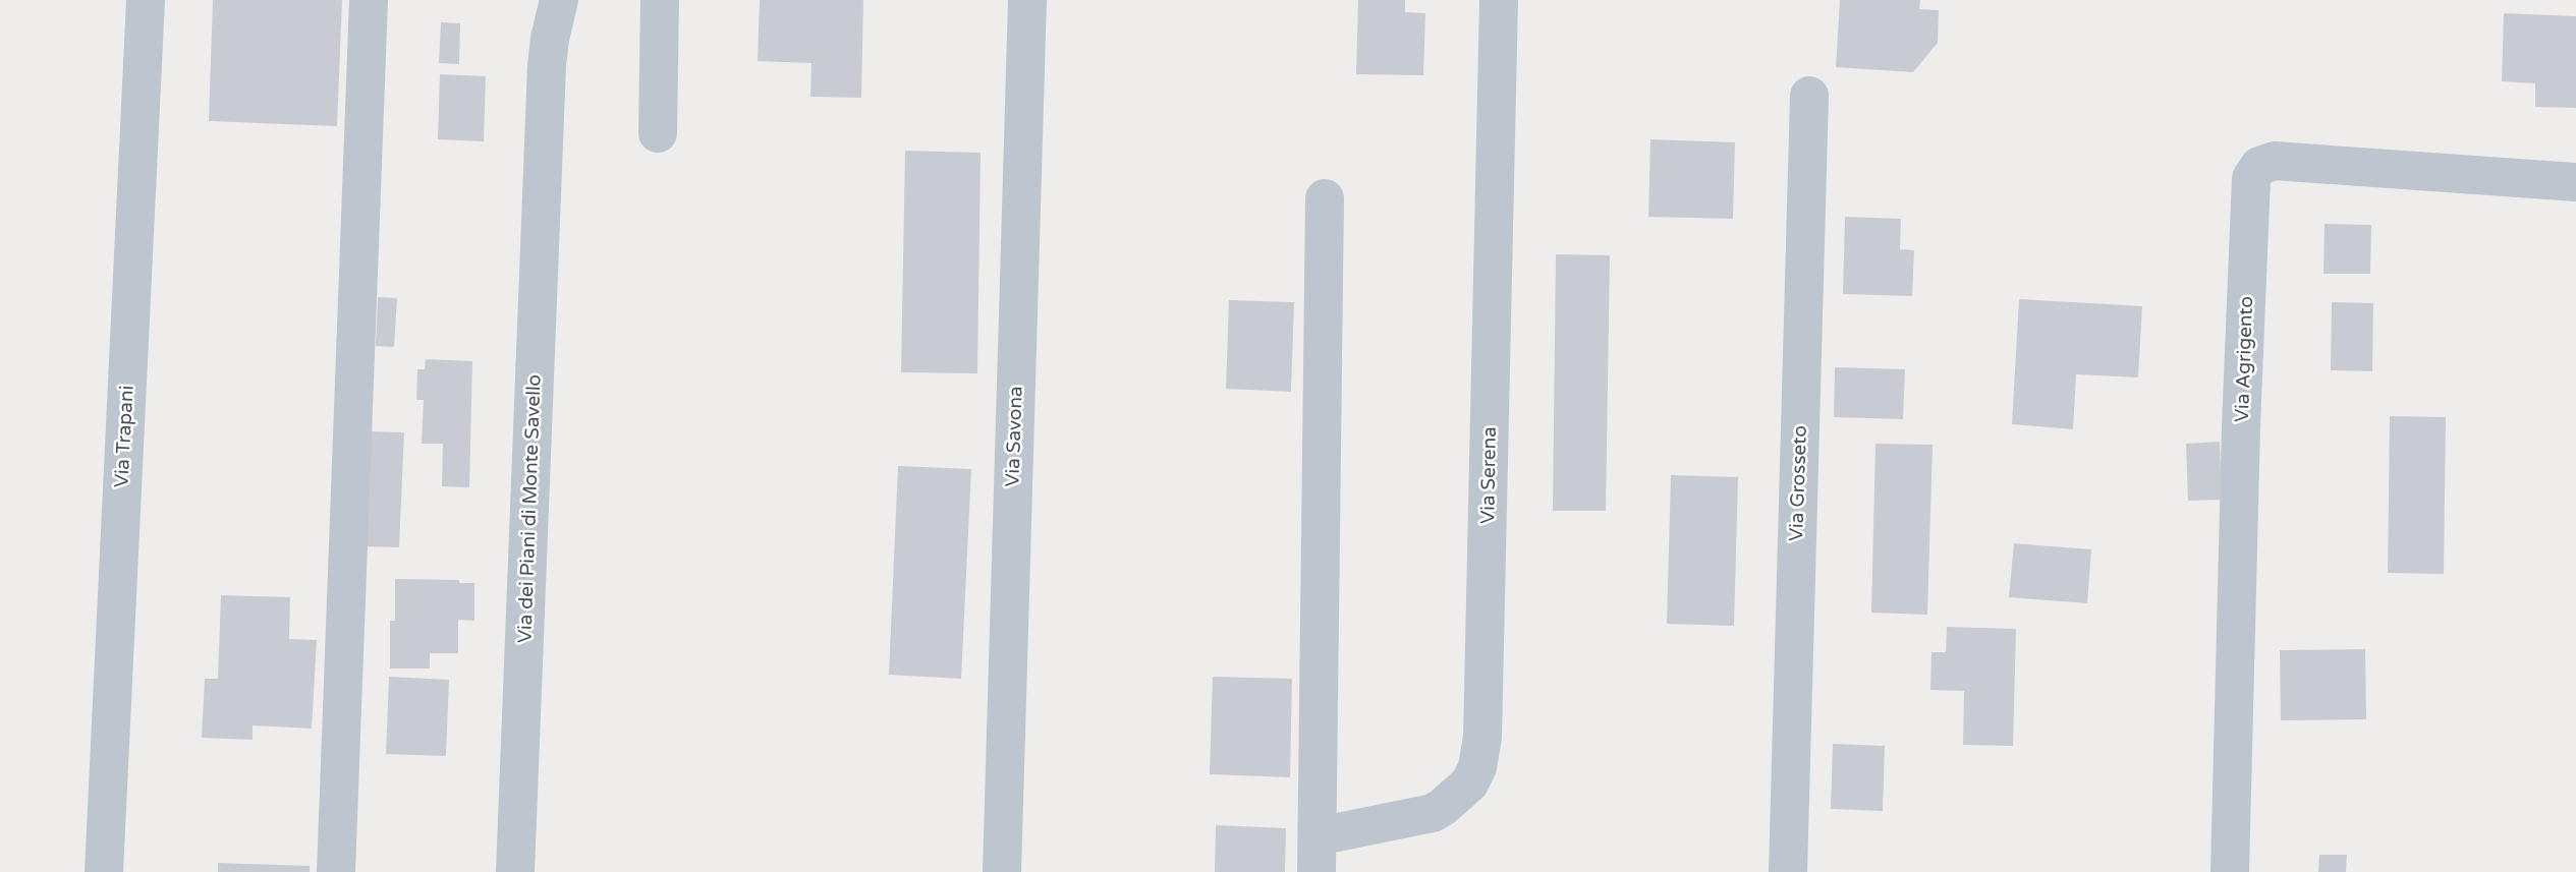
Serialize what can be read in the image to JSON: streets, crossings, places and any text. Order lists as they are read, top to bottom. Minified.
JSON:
{"streets":{"street":["Via Agrigento","Via Trapani","Via Savona","Via Serena","Via Grosseto","Via dei Piani di Monte Savello"]}}
